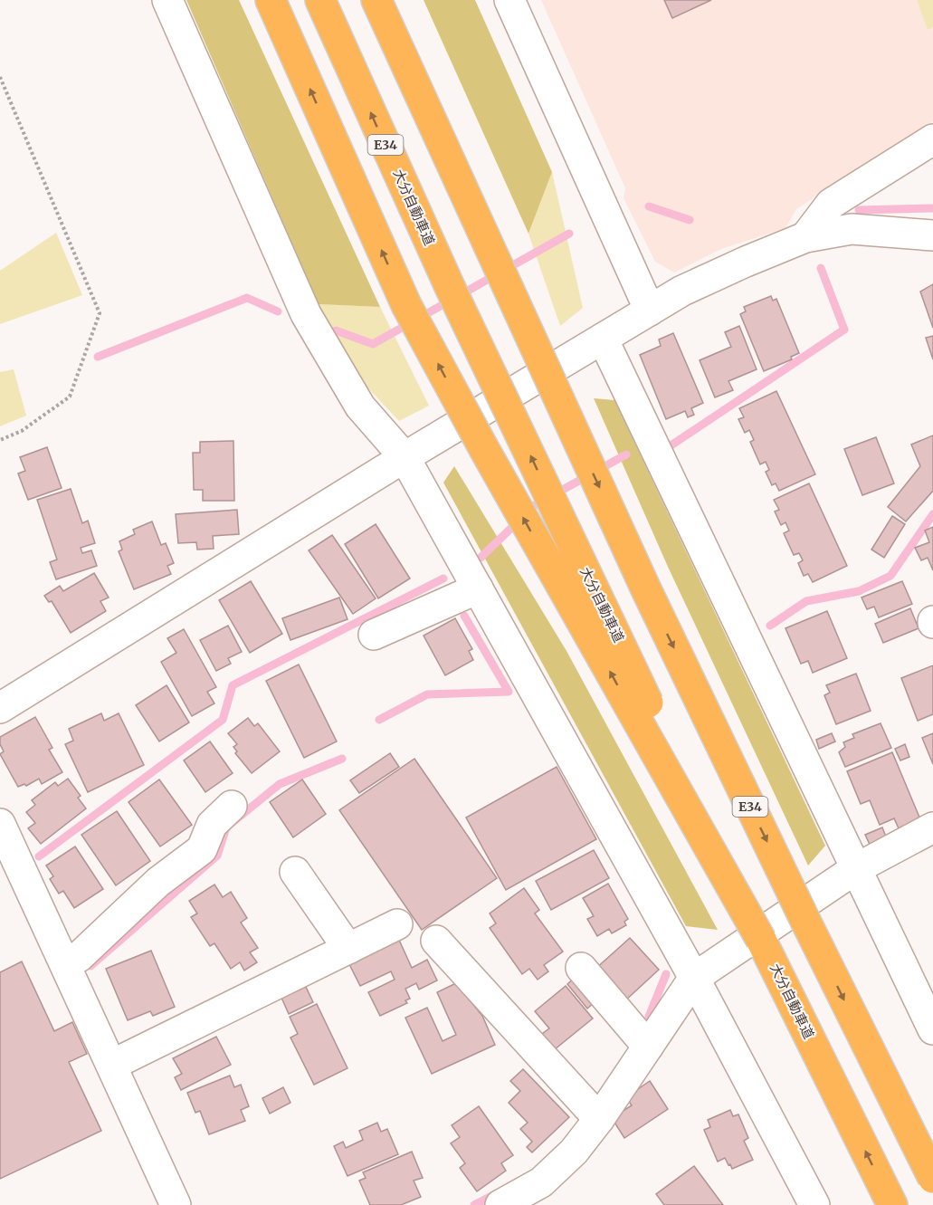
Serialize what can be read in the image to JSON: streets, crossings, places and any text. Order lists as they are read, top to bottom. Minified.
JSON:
{"streets":{"highway":["E34","大分自動車道"]}}
